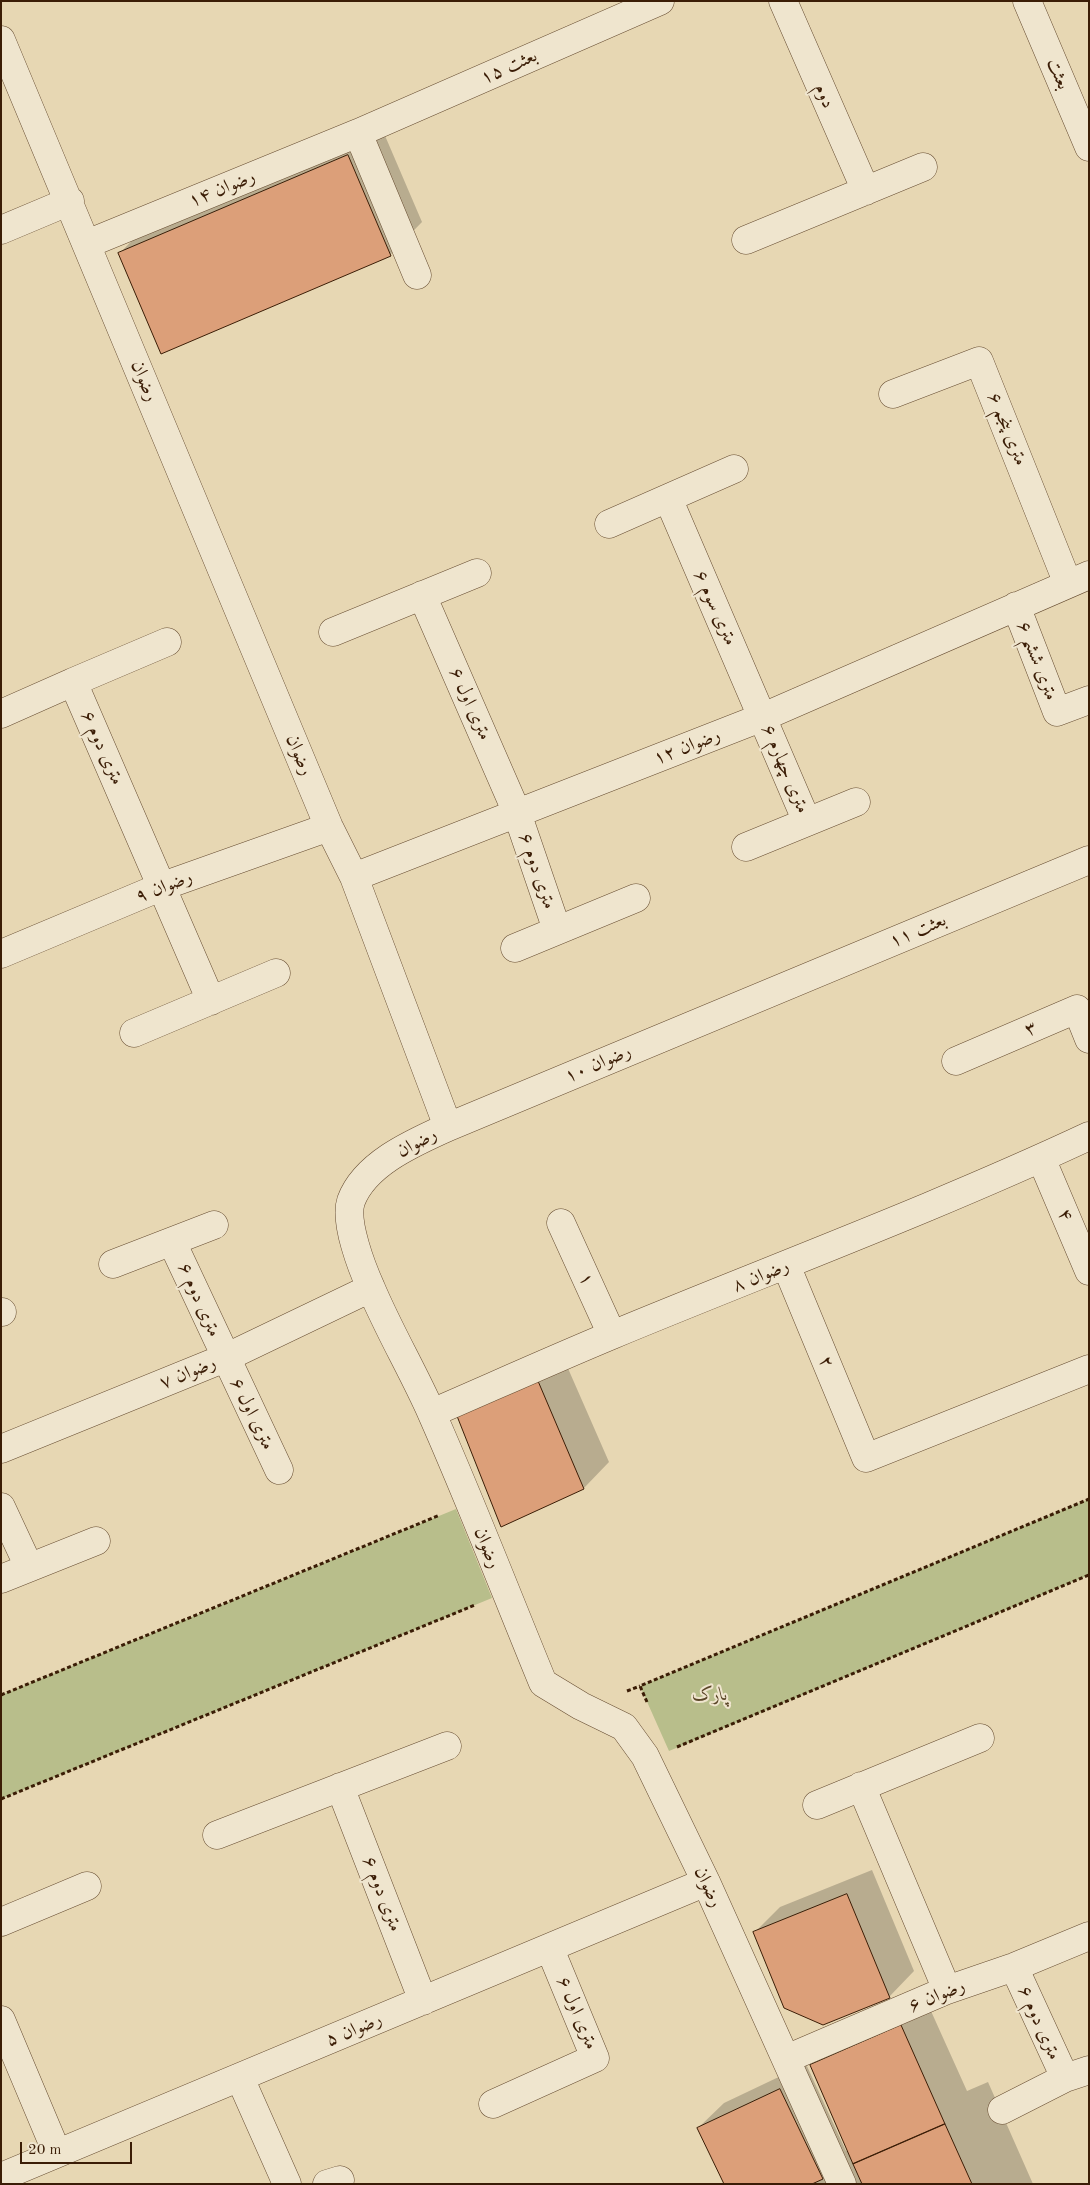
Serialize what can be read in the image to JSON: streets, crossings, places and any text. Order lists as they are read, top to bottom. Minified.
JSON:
{"streets":{"street":["بعثت ۱۵","بعثت","دوم","رضوان ۱۴","رضوان","۶ متری پنجم","۶ متری سوم","۶ متری ششم","۶ متری اول","رضوان ۱۲","۶ متری دوم","۶ متری چهارم","رضوان ۹","بعثت ۱۱","۳","رضوان ۱۰","۴","رضوان ۸","۱","۲","رضوان ۷","رضوان ۶","رضوان ۵"]},"crossings":[["بعثت ۱۵","رضوان ۱۴"],["رضوان ۱۴","رضوان"],["رضوان","رضوان ۱۲"],["رضوان","رضوان ۹"],["رضوان","رضوان ۱۰"],["رضوان","رضوان ۸"],["رضوان","رضوان ۷"],["رضوان","رضوان ۶"],["رضوان","رضوان ۵"],["۶ متری پنجم","رضوان ۱۲"],["۶ متری سوم","رضوان ۱۲"],["۶ متری سوم","۶ متری چهارم"],["۶ متری ششم","رضوان ۱۲"],["۶ متری اول","رضوان ۱۲"],["۶ متری اول","۶ متری دوم"],["۶ متری اول","رضوان ۷"],["۶ متری اول","رضوان ۵"],["رضوان ۱۲","۶ متری دوم"],["رضوان ۱۲","۶ متری چهارم"],["۶ متری دوم","رضوان ۹"],["۶ متری دوم","رضوان ۷"],["۶ متری دوم","رضوان ۶"],["۶ متری دوم","رضوان ۵"],["بعثت ۱۱","رضوان ۱۰"],["۴","رضوان ۸"],["رضوان ۸","۱"],["رضوان ۸","۲"]],"parks":["پارک"],"scale_bar":"20 m"}
